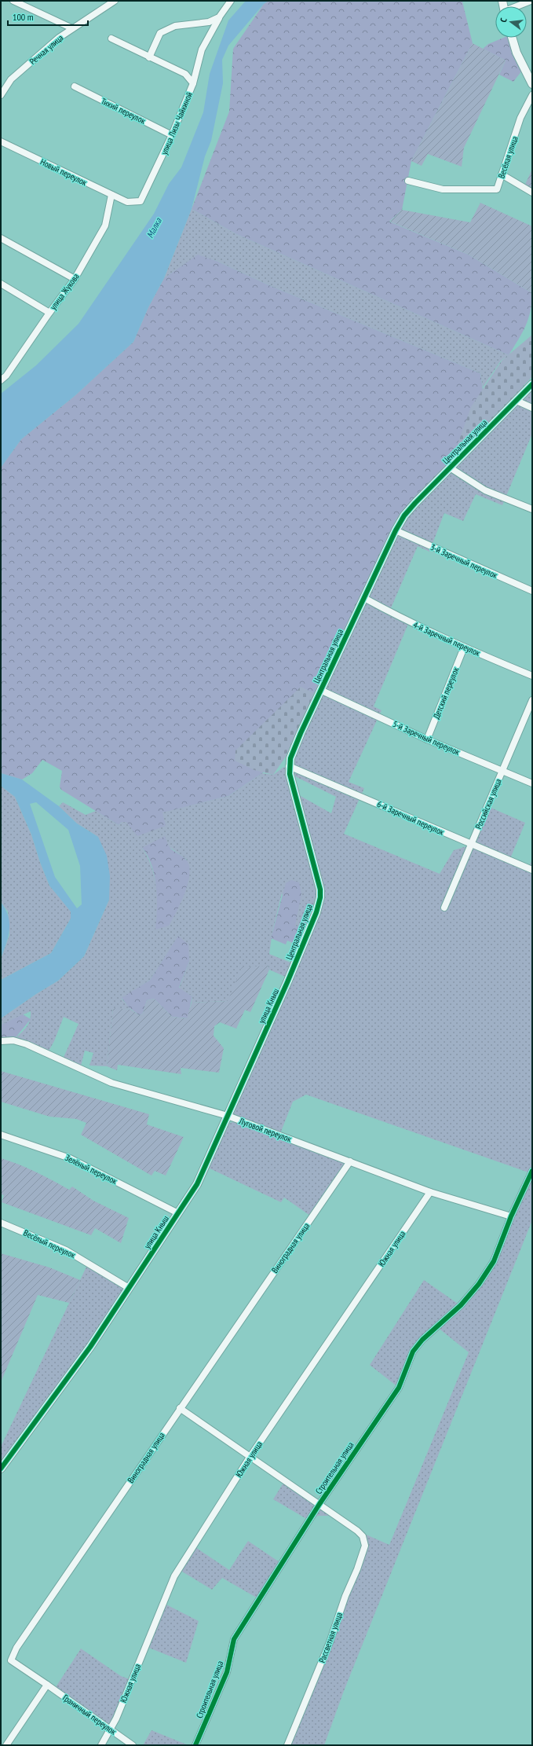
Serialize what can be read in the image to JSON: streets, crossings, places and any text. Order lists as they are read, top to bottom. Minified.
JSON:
{"streets":{"street":["Речная улица","Тихий переулок","улица Лизы Чайкиной","Весёлая улица","Новый переулок","улица Жукова","Центральная улица","3-й Заречный переулок","4-й Заречный переулок","Детский переулок","5-й Заречный переулок","Российская улица","6-й Заречный переулок","улица Кныш","Луговой переулок","Зелёный переулок","Весёлый переулок","Виноградная улица","Южная улица","Строительная улица","Рассветная улица","Граничный переулок"]},"crossings":[["Тихий переулок","улица Лизы Чайкиной"],["улица Лизы Чайкиной","Новый переулок"],["Новый переулок","улица Жукова"],["Центральная улица","3-й Заречный переулок"],["Центральная улица","4-й Заречный переулок"],["Центральная улица","5-й Заречный переулок"],["Центральная улица","6-й Заречный переулок"],["Центральная улица","улица Кныш"],["4-й Заречный переулок","Детский переулок"],["Детский переулок","5-й Заречный переулок"],["5-й Заречный переулок","Российская улица"],["Российская улица","6-й Заречный переулок"],["улица Кныш","Луговой переулок"],["улица Кныш","Зелёный переулок"],["улица Кныш","Весёлый переулок"],["Луговой переулок","Виноградная улица"],["Луговой переулок","Южная улица"],["Луговой переулок","Строительная улица"],["Виноградная улица","Граничный переулок"],["Южная улица","Граничный переулок"],["Строительная улица","Рассветная улица"]],"water":["Малка"],"scale_bar":"100 m","north":"left"}
